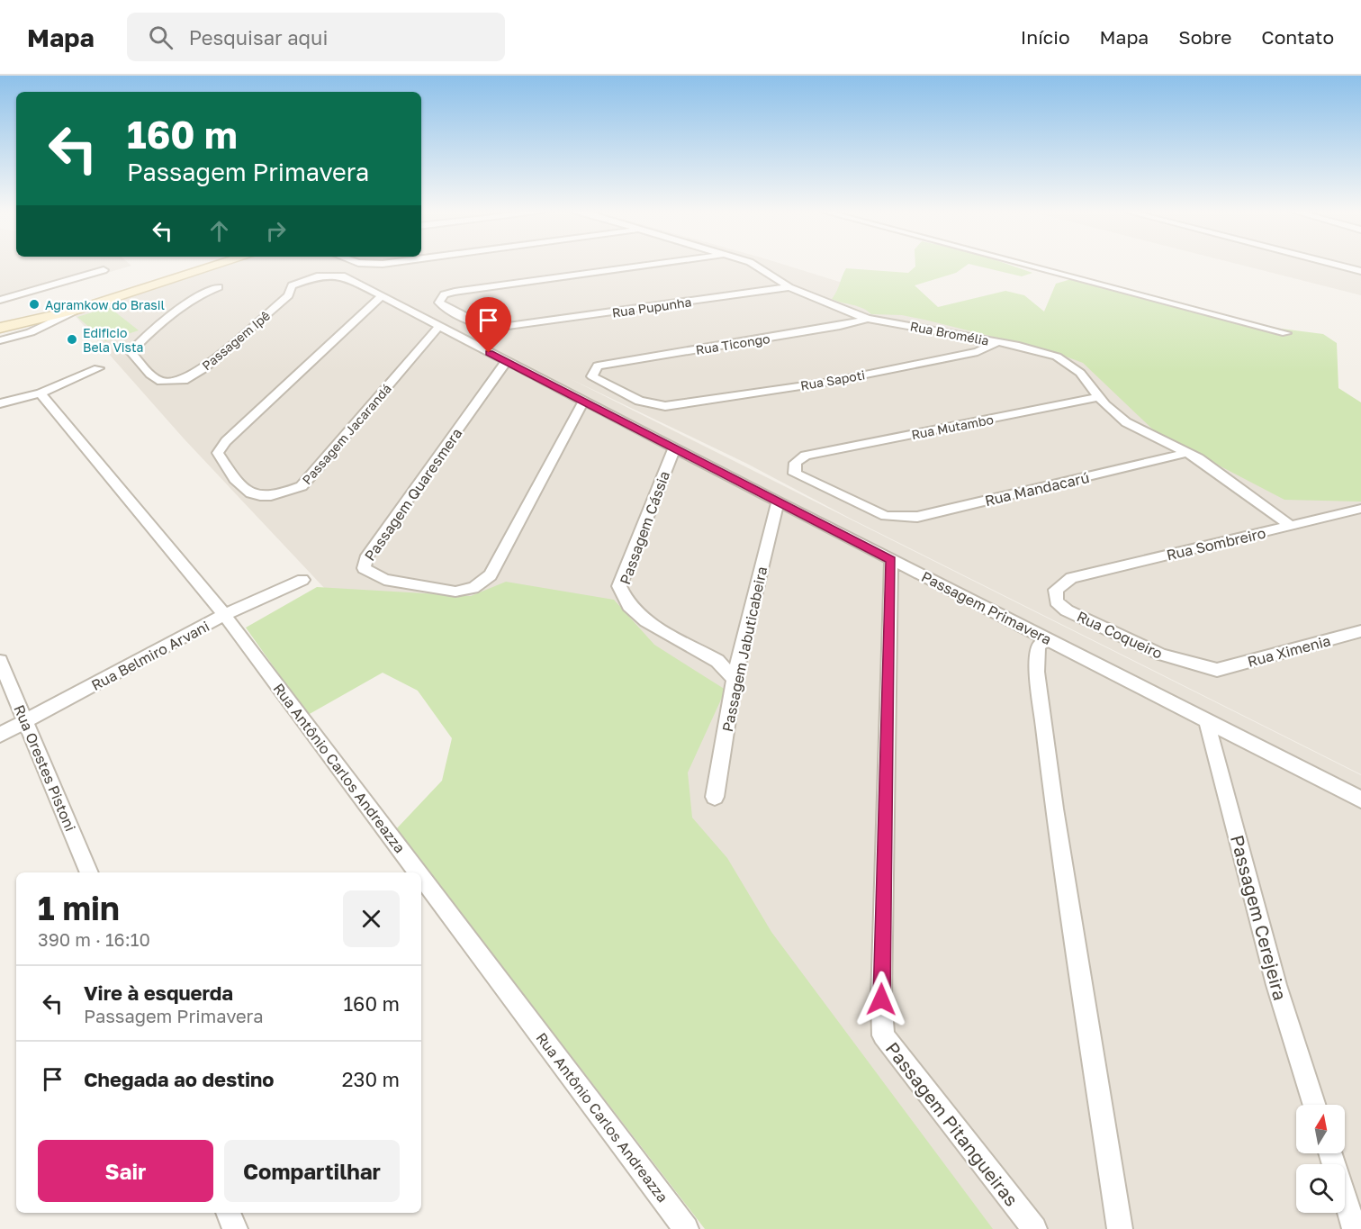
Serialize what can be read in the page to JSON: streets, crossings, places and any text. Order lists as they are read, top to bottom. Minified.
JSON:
{"streets":{"street":["Rua Pupunha","Rua Bromélia","Passagem Ipê","Rua Ticongo","Rua Sapoti","Rua Mutambo","Passagem Jacarandá","Rua Mandacarú","Passagem Quaresmera","Passagem Cássia","Rua Sombreiro","Passagem Primavera","Rua Coqueiro","Passagem Jabuticabeira","Rua Ximenia","Rua Belmiro Arvani","Rua Orestes Pistoni","Rua Antônio Carlos Andreazza","Passagem Cerejeira","Passagem Pitangueiras"]},"crossings":[["Rua Pupunha","Rua Bromélia"],["Rua Bromélia","Rua Ticongo"],["Rua Bromélia","Rua Sapoti"],["Rua Bromélia","Rua Mutambo"],["Rua Bromélia","Rua Mandacarú"],["Rua Bromélia","Rua Sombreiro"],["Passagem Ipê","Passagem Primavera"],["Rua Ticongo","Rua Sapoti"],["Rua Mutambo","Rua Mandacarú"],["Passagem Jacarandá","Passagem Primavera"],["Passagem Quaresmera","Passagem Primavera"],["Passagem Cássia","Passagem Primavera"],["Passagem Cássia","Passagem Jabuticabeira"],["Rua Sombreiro","Rua Coqueiro"],["Passagem Primavera","Passagem Jabuticabeira"],["Passagem Primavera","Passagem Cerejeira"],["Passagem Primavera","Passagem Pitangueiras"],["Rua Coqueiro","Rua Ximenia"],["Rua Belmiro Arvani","Rua Orestes Pistoni"],["Rua Belmiro Arvani","Rua Antônio Carlos Andreazza"]],"places":["Agramkow do Brasil","Edificio Bela Vista"],"north":"top","page":{"header":"Mapa","search":"Pesquisar aqui","nav":["Início","Mapa","Sobre","Contato"],"turn":["160 m","Passagem Primavera"],"heading":["1 min","390 m · 16:10"],"list":[{"name":"Vire à esquerda","note":"Passagem Primavera","value":"160 m"},{"name":"Chegada ao destino","value":"230 m"}],"buttons":["Sair","Compartilhar"]}}
